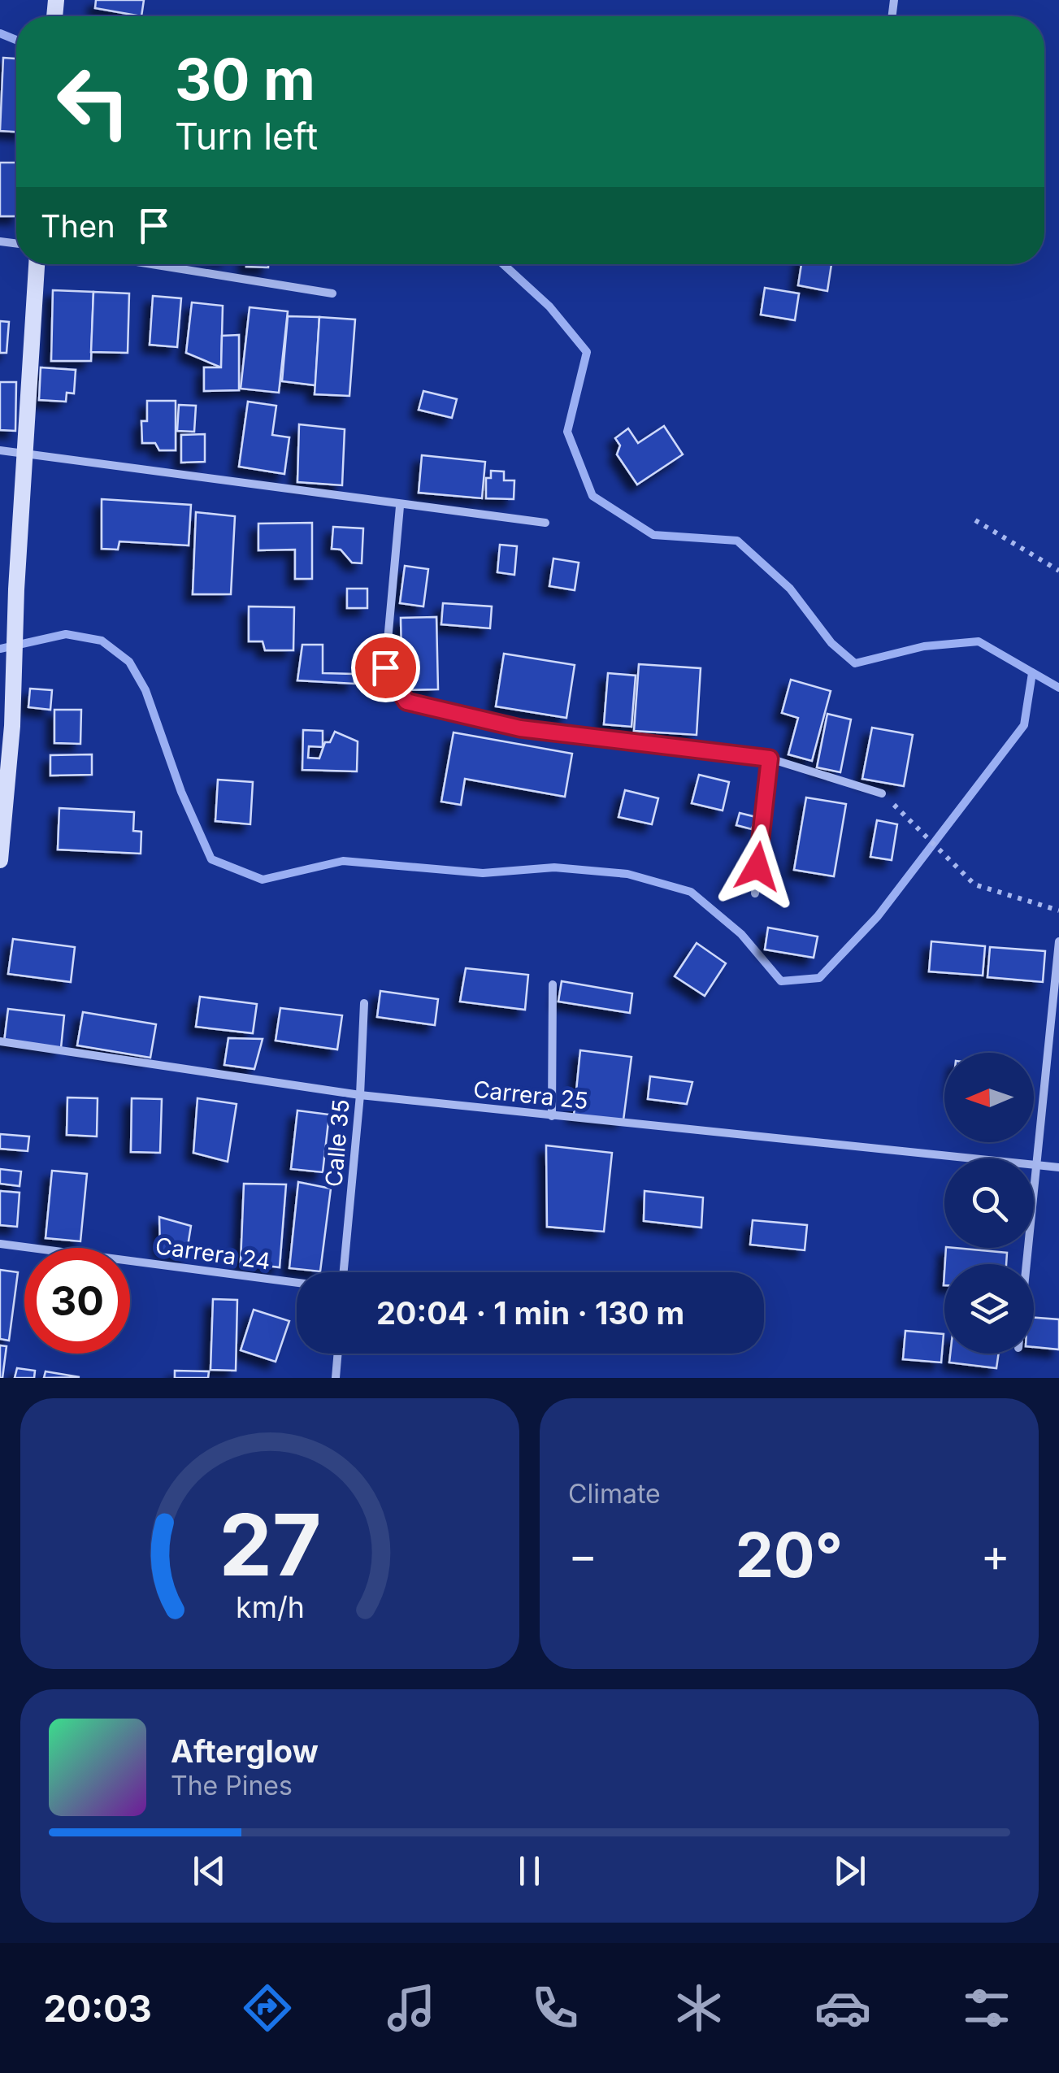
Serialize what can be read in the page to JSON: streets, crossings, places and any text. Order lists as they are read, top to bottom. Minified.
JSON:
{"streets":{"street":["Carrera 25","Calle 35","Carrera 24"]},"crossings":[["Carrera 25","Calle 35"]],"north":"left","page":{"turn":["30 m","Turn left"],"then":"Then","limit":"30","trip":"20:04 · 1 min · 130 m","tile":"Climate","heat":["−","20°","+"],"song":["Afterglow","The Pines"],"tabs":"20:03","gauge":["27","km/h"]}}
